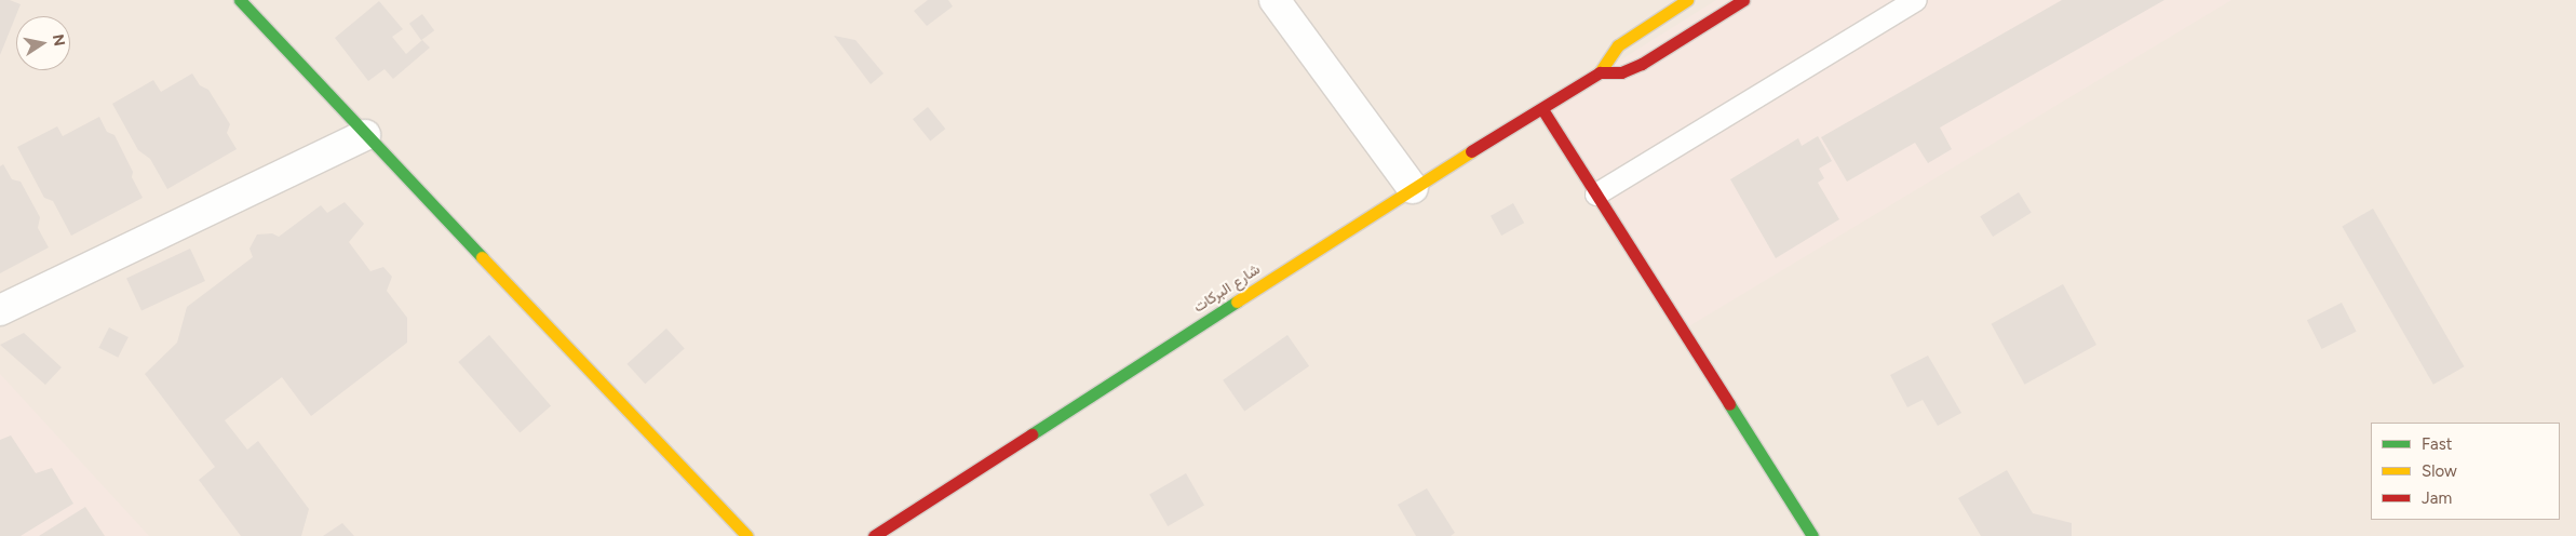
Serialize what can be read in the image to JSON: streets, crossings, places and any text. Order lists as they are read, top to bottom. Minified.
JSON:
{"streets":{"street":["شارع البركات"]},"legend":["Fast","Slow","Jam"],"north":"right"}
